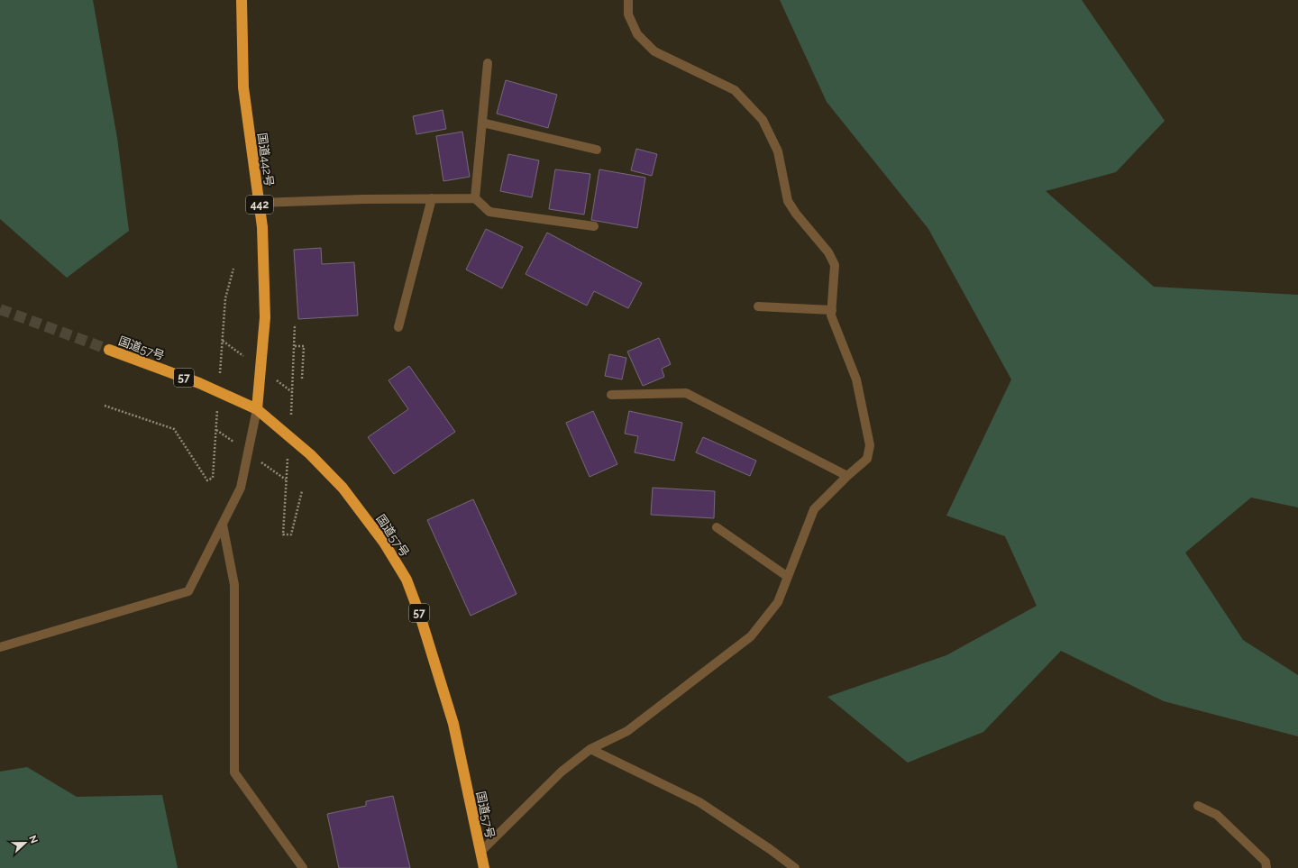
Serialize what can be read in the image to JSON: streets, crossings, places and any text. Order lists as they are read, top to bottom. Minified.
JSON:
{"streets":{"highway":["国道442号","442","国道57号","57"]},"crossings":[["国道442号","国道57号"]],"north":"right"}
